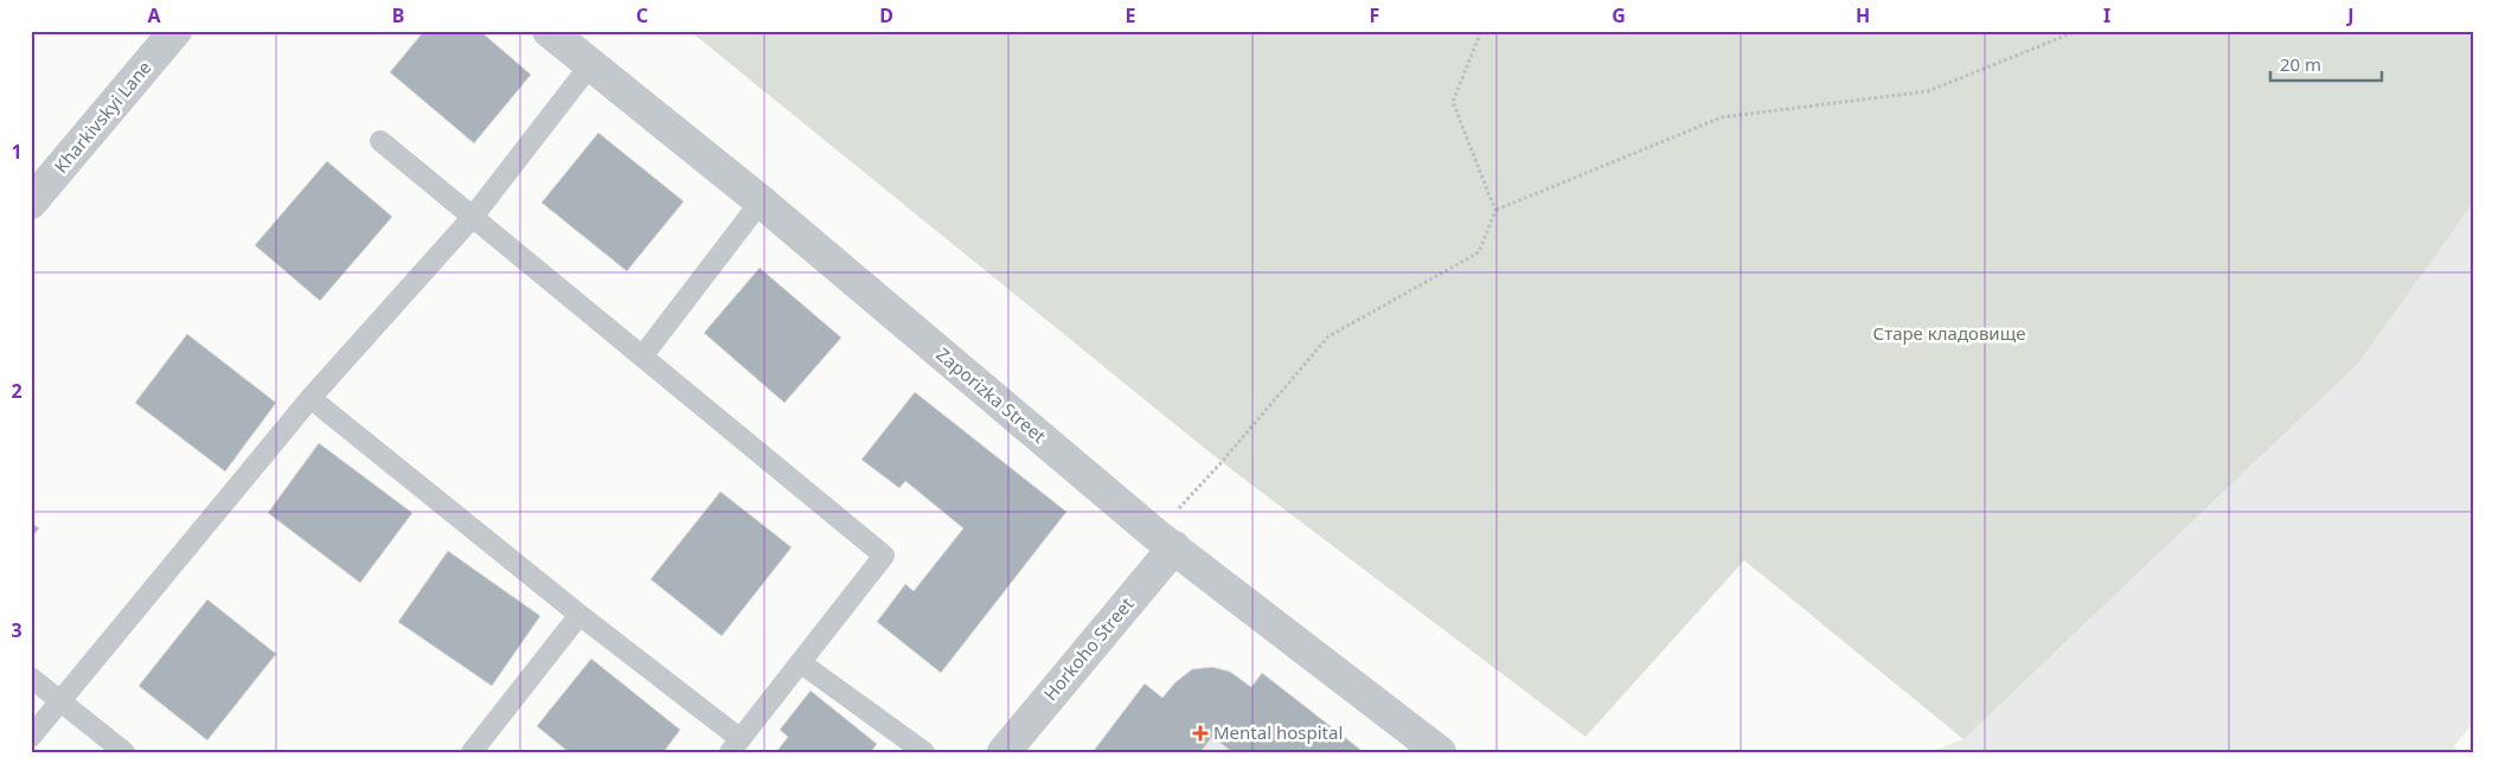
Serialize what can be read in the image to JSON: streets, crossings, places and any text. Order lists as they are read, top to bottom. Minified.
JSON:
{"streets":{"street":["Kharkivskyi Lane","Zaporizka Street","Horkoho Street"]},"crossings":[["Zaporizka Street","Horkoho Street"]],"parks":["Старе кладовище"],"places":{"health":["Mental hospital"]},"scale_bar":"20 m","grid":{"columns":["A","B","C","D","E","F","G","H","I","J"],"rows":["1","2","3"]}}
